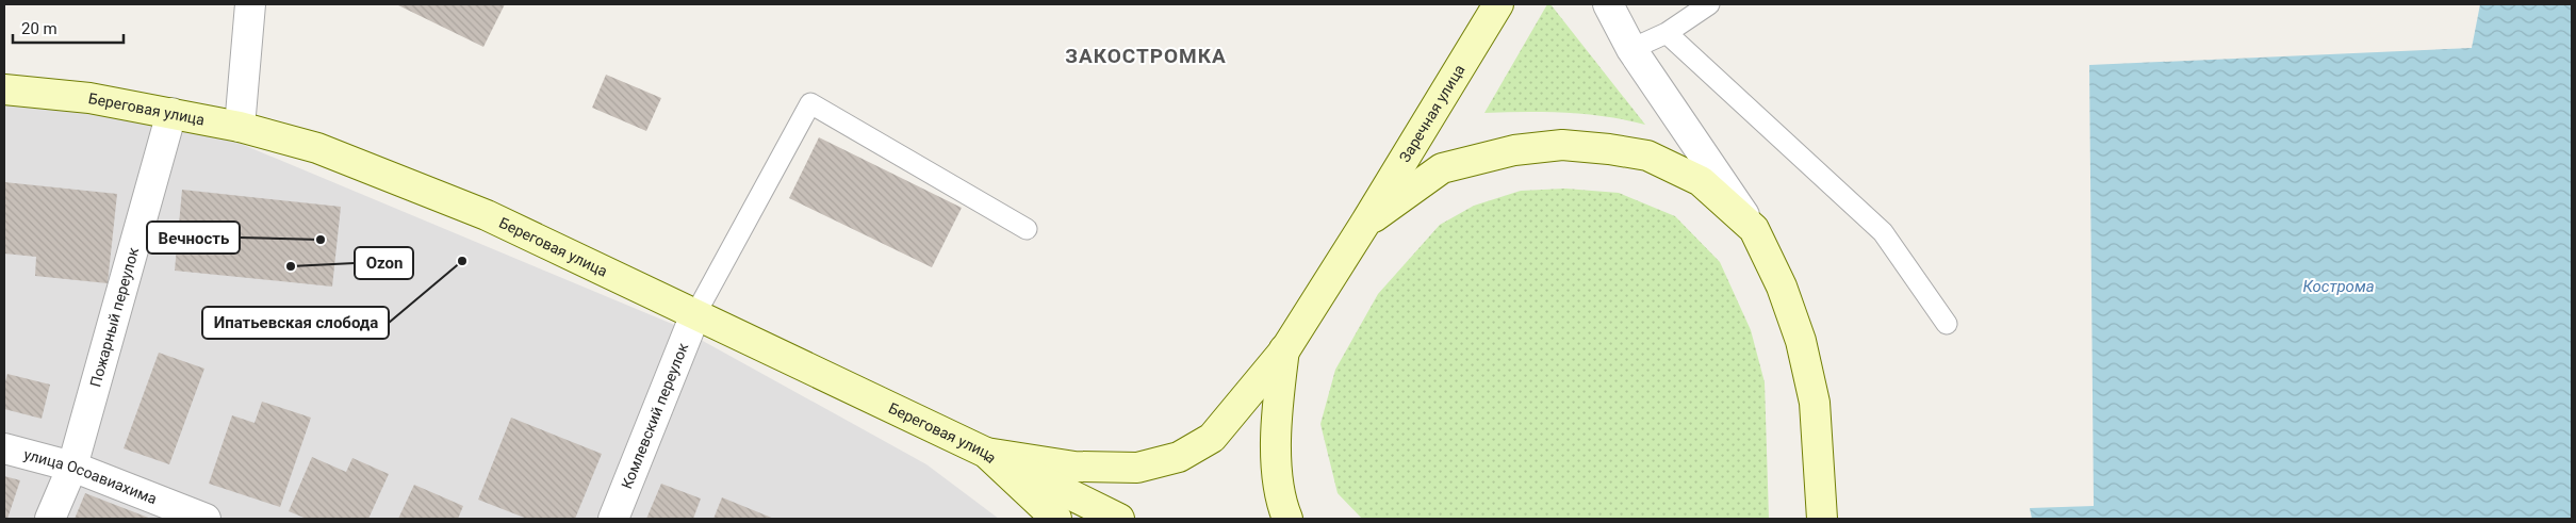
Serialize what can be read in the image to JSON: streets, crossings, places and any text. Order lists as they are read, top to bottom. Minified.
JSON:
{"streets":{"street":["Береговая улица","Заречная улица","Пожарный переулок","Комлевский переулок","улица Осоавиахима"]},"crossings":[["Береговая улица","Заречная улица"],["Береговая улица","Пожарный переулок"],["Береговая улица","Комлевский переулок"],["Пожарный переулок","улица Осоавиахима"]],"districts":["ЗАКОСТРОМКА"],"water":["Кострома"],"places":["Вечность","Ипатьевская слобода","Ozon"],"scale_bar":"20 m"}
